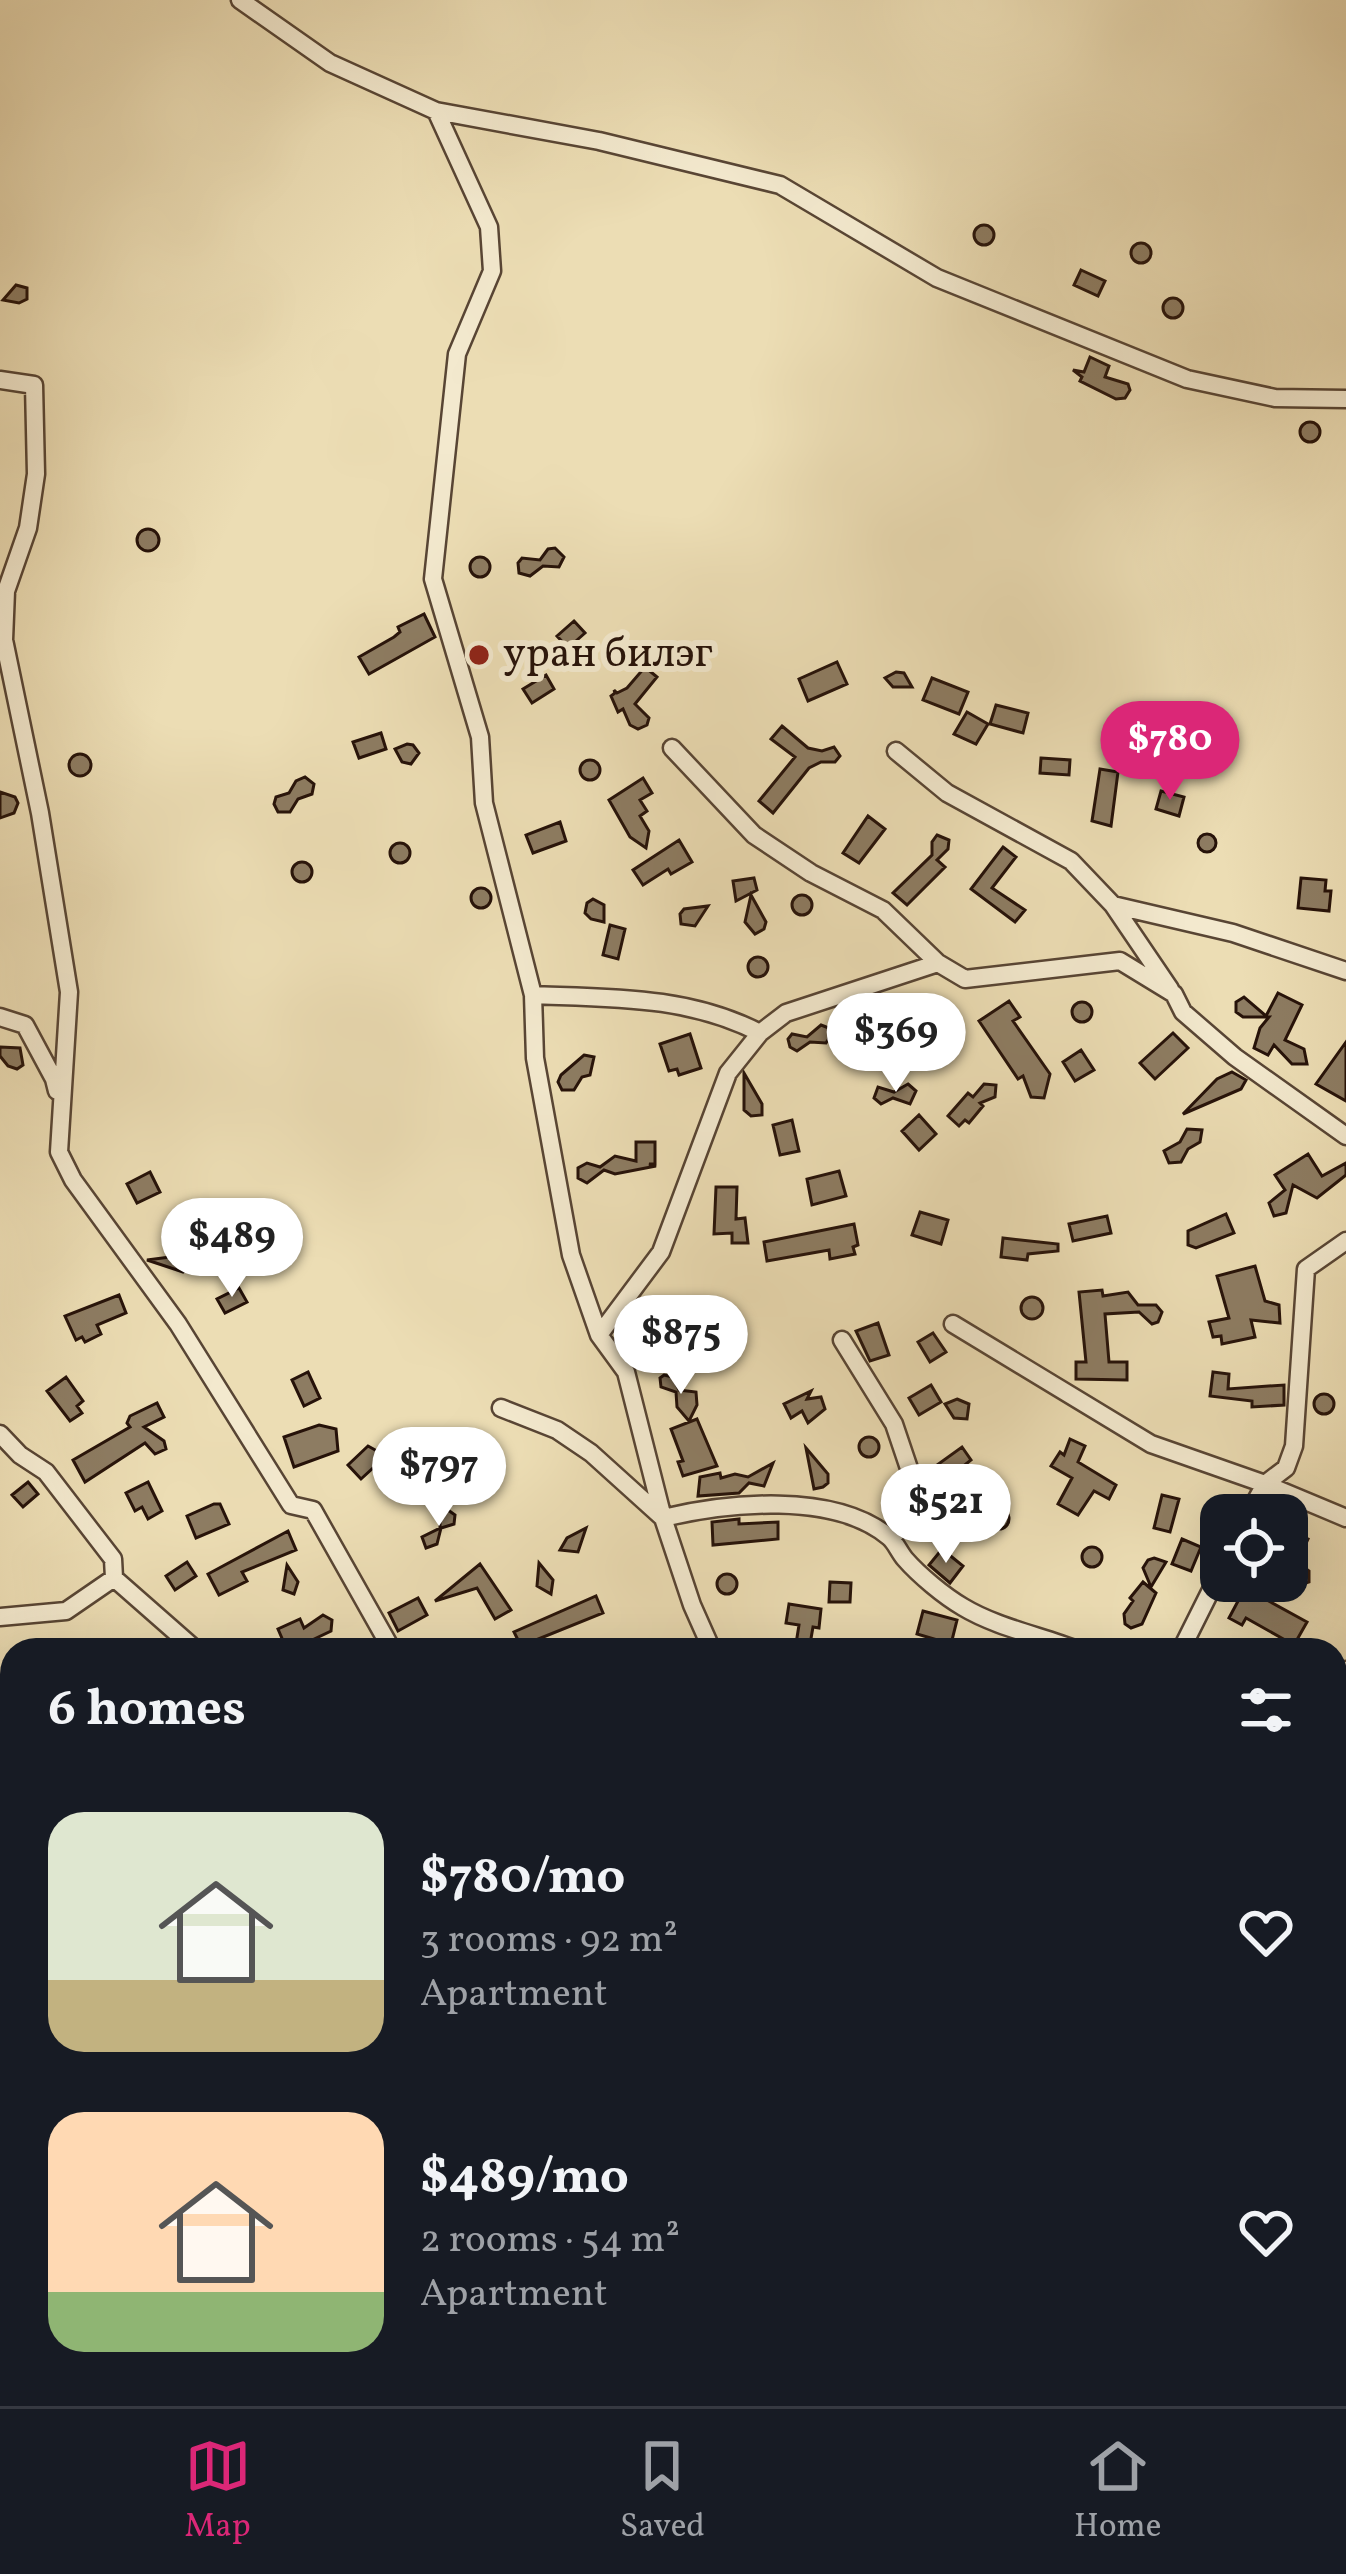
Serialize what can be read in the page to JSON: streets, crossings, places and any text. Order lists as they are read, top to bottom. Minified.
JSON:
{"places":["уран билэг"],"page":{"price":["$780","$369","$489","$875","$797","$521"],"heading":"6 homes","list":[{"name":"$780/mo","note":"3 rooms · 92 m² · Apartment"},{"name":"$489/mo","note":"2 rooms · 54 m² · Apartment"}],"tabs":["Map","Saved","Home"]}}
